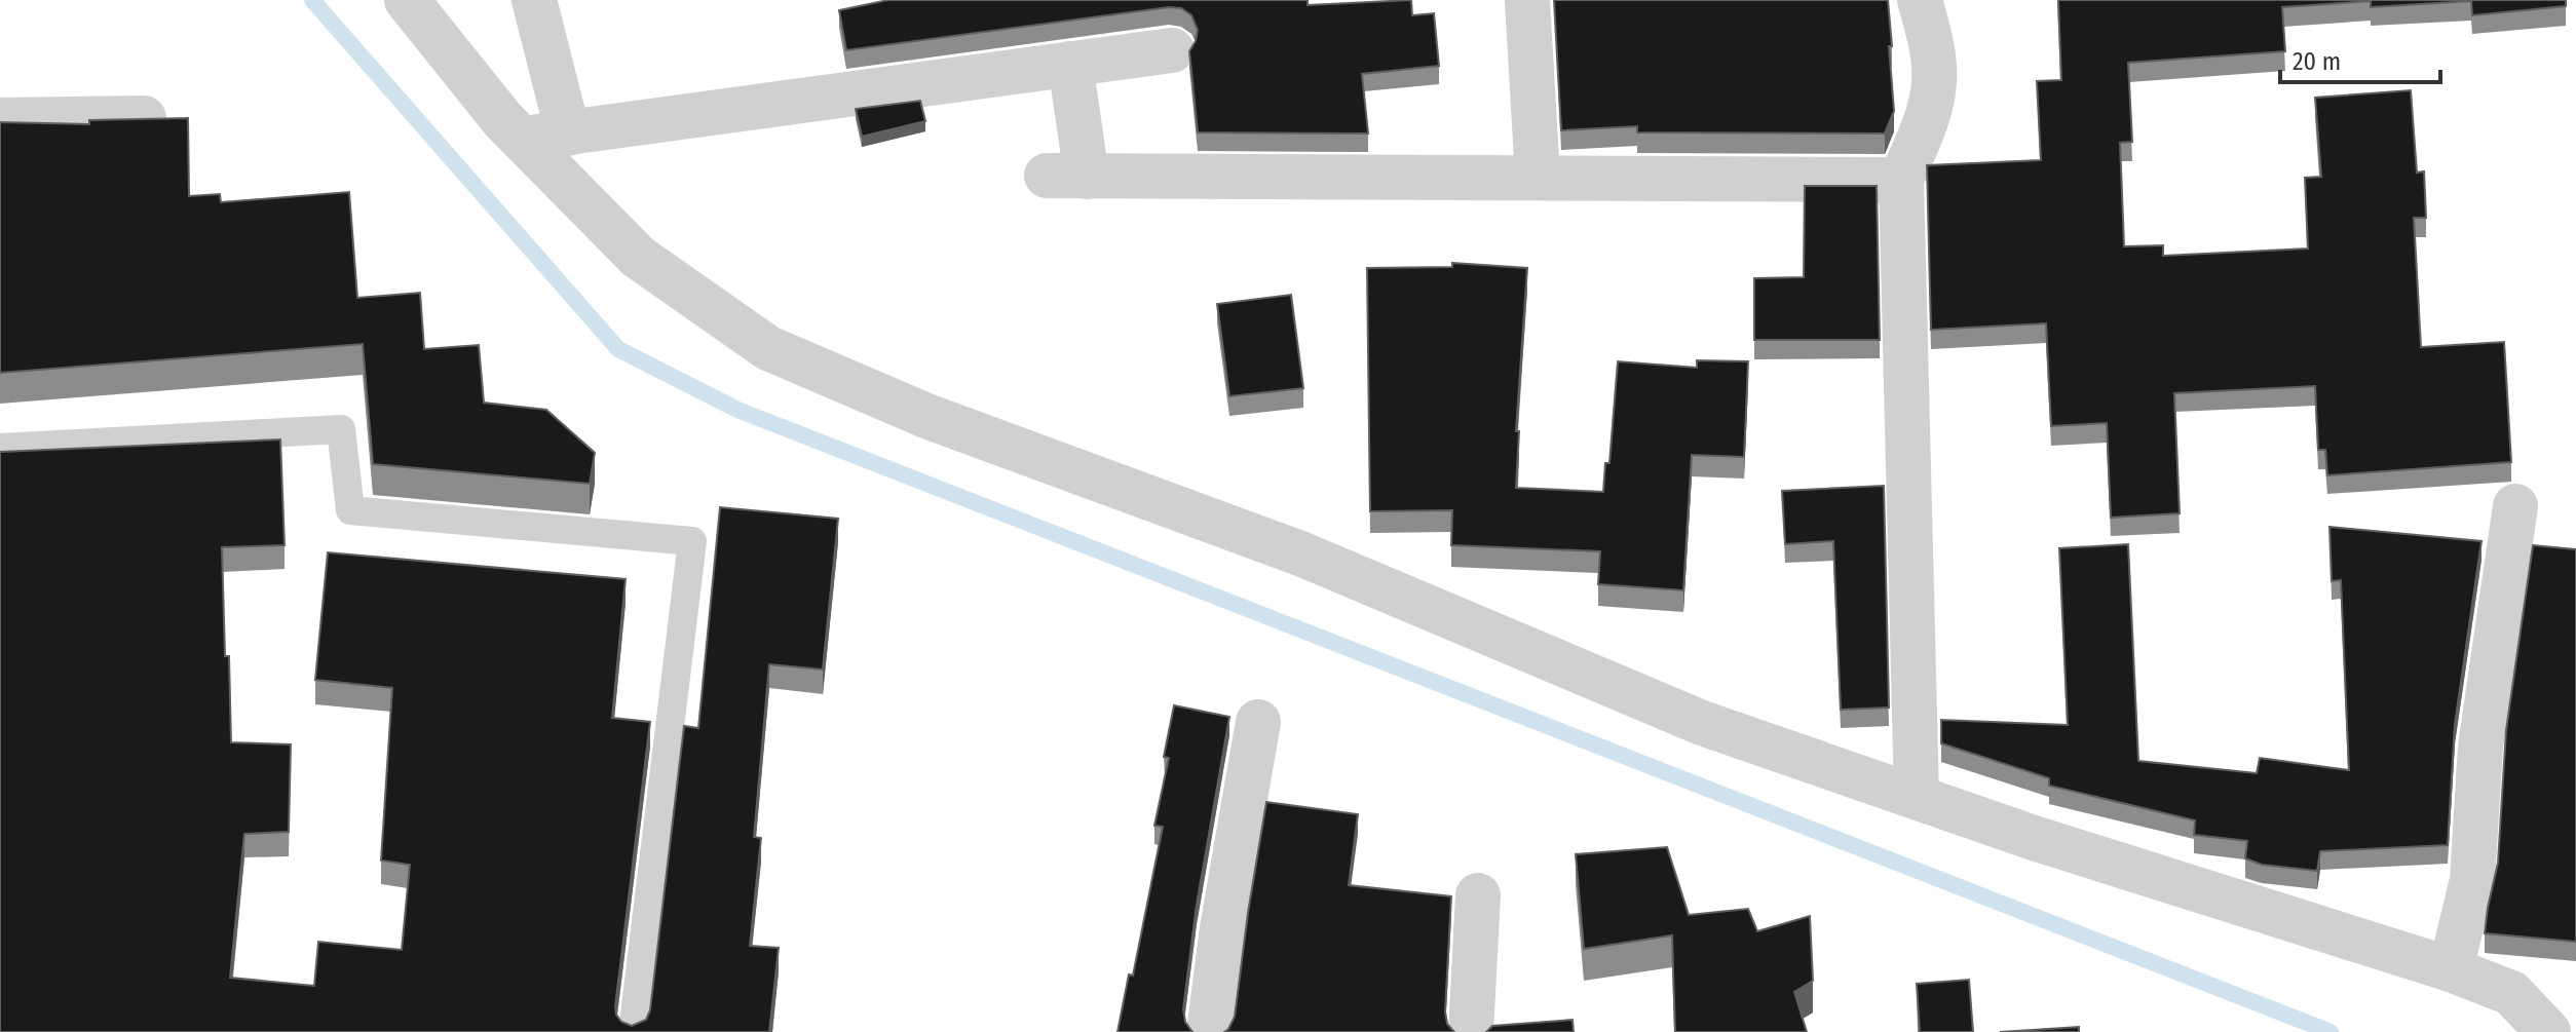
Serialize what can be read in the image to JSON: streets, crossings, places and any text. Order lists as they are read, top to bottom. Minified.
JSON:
{"scale_bar":"20 m"}
